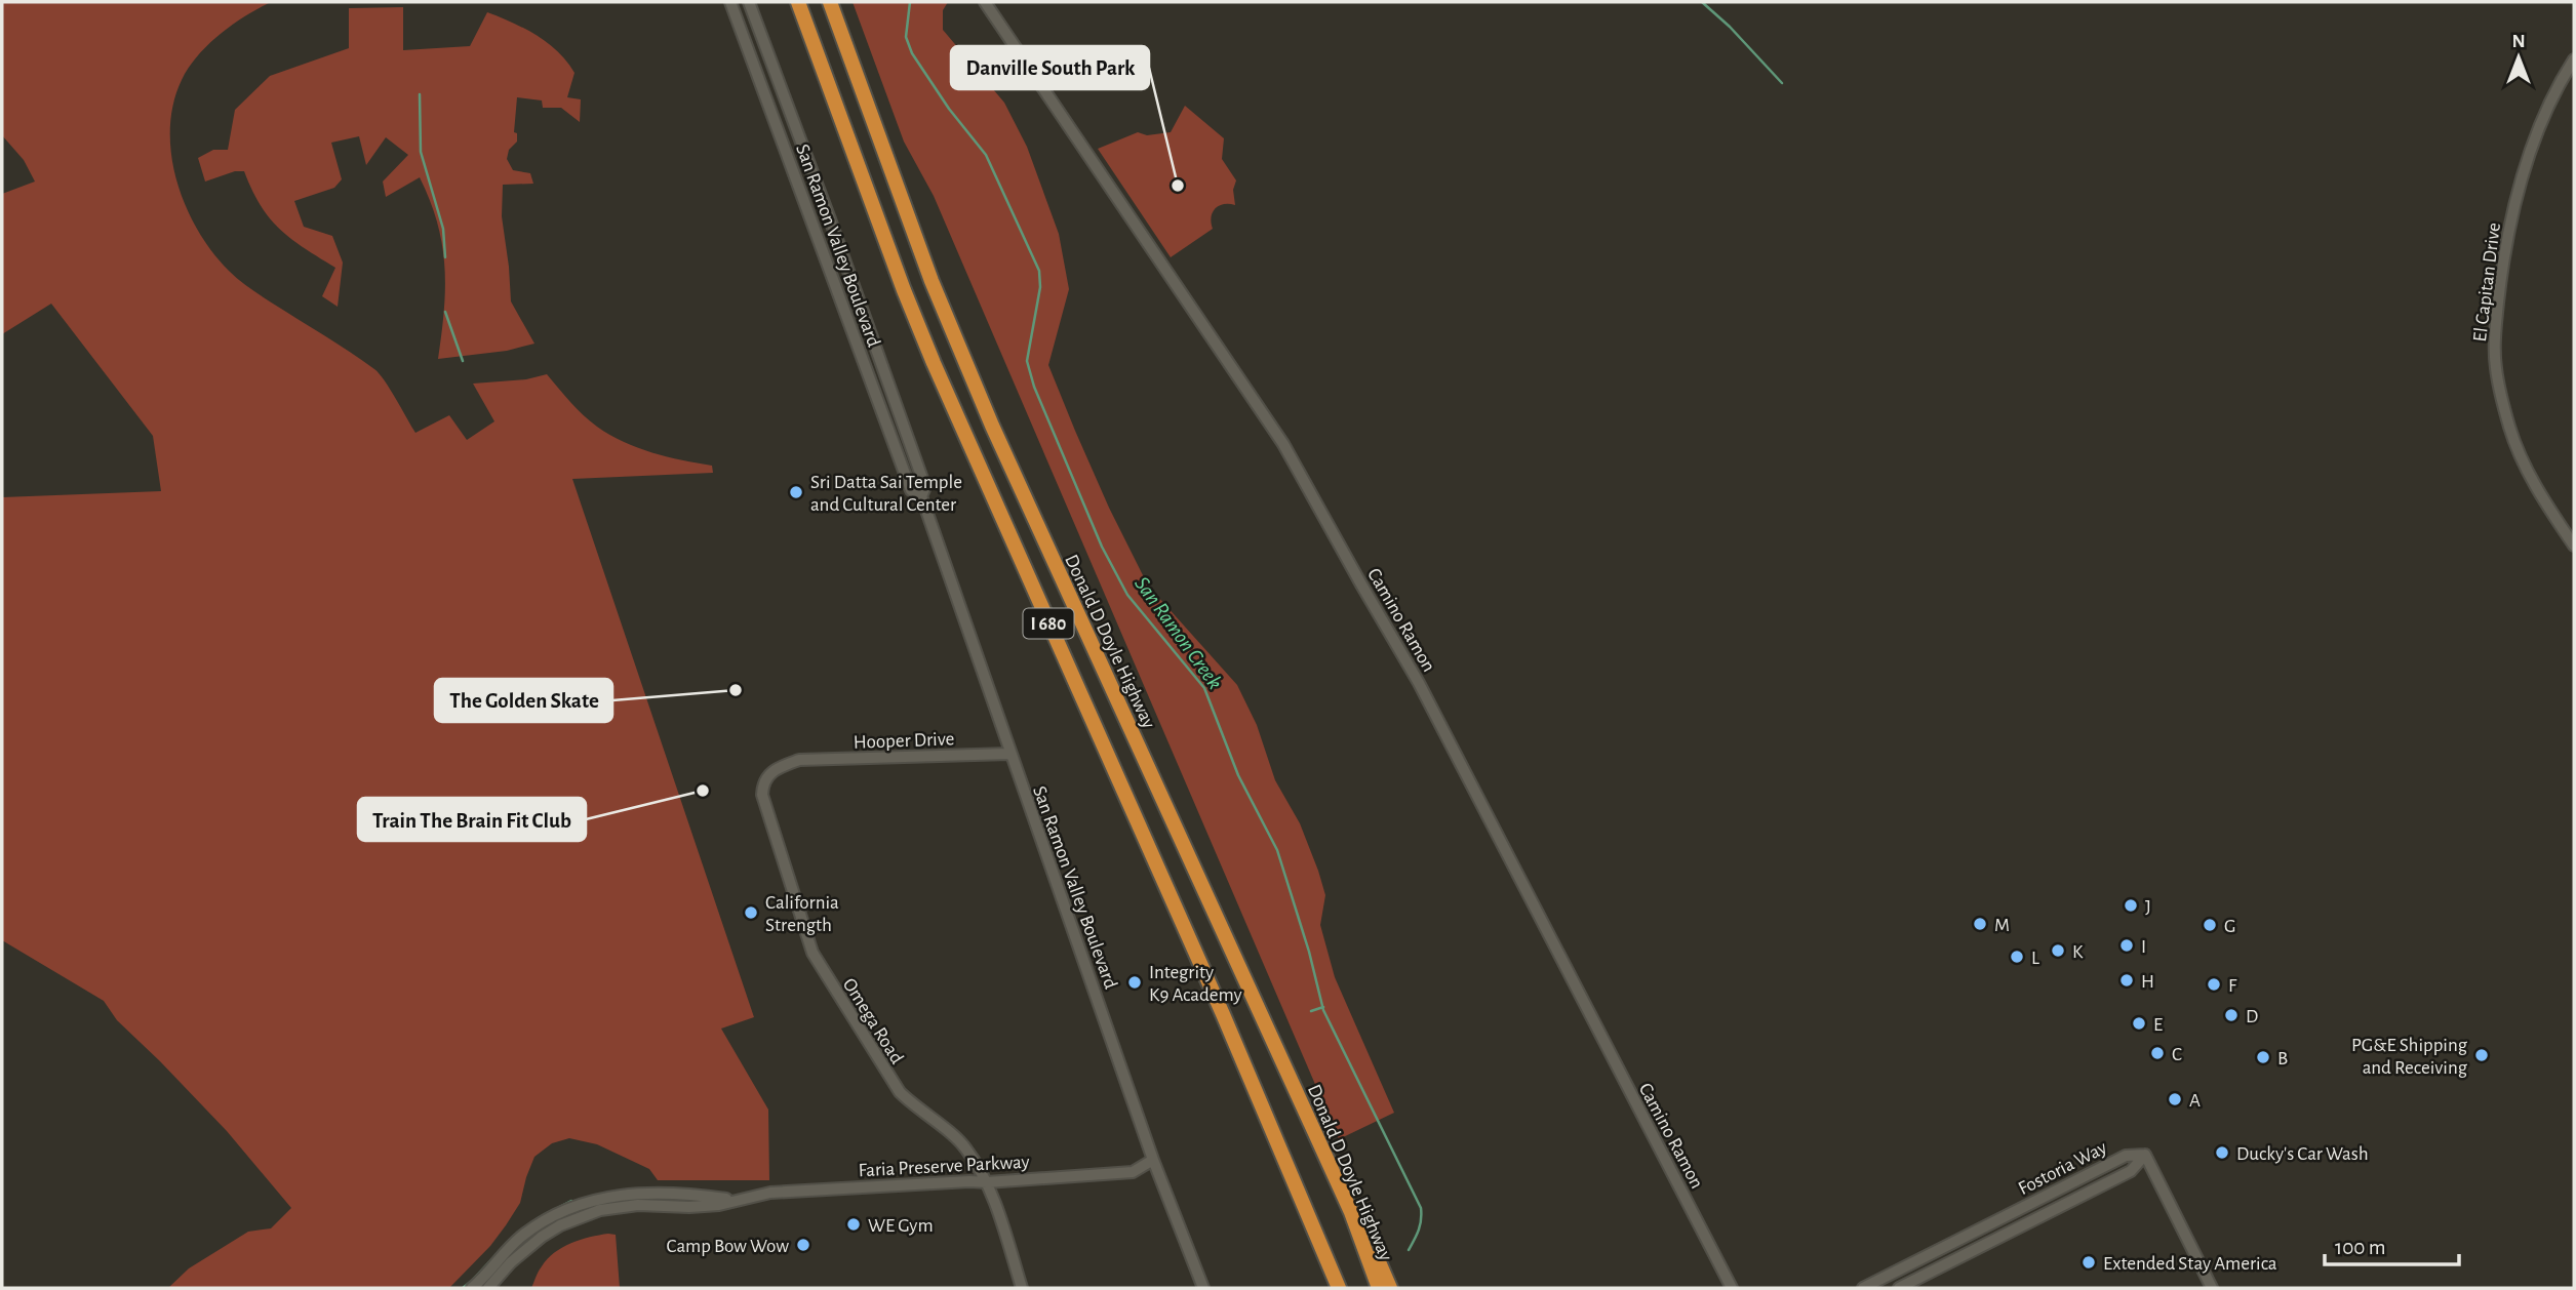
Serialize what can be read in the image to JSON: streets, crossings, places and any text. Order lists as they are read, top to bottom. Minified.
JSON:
{"streets":{"highway":["I 680","Donald D Doyle Highway"],"street":["San Ramon Valley Boulevard","El Capitan Drive","Camino Ramon","Hooper Drive","Omega Road","Faria Preserve Parkway","Fostoria Way"]},"crossings":[["San Ramon Valley Boulevard","Hooper Drive"],["San Ramon Valley Boulevard","Faria Preserve Parkway"],["Hooper Drive","Omega Road"],["Omega Road","Faria Preserve Parkway"]],"water":["San Ramon Creek"],"places":["Danville South Park","Sri Datta Sai Temple and Cultural Center","The Golden Skate","Train The Brain Fit Club","J","California Strength","M","G","I","K","L","H","Integrity K9 Academy","F","D","E","C","PG&E Shipping and Receiving","B","A","Ducky's Car Wash","WE Gym","Camp Bow Wow","Extended Stay America"],"scale_bar":"100 m","north":"top"}
